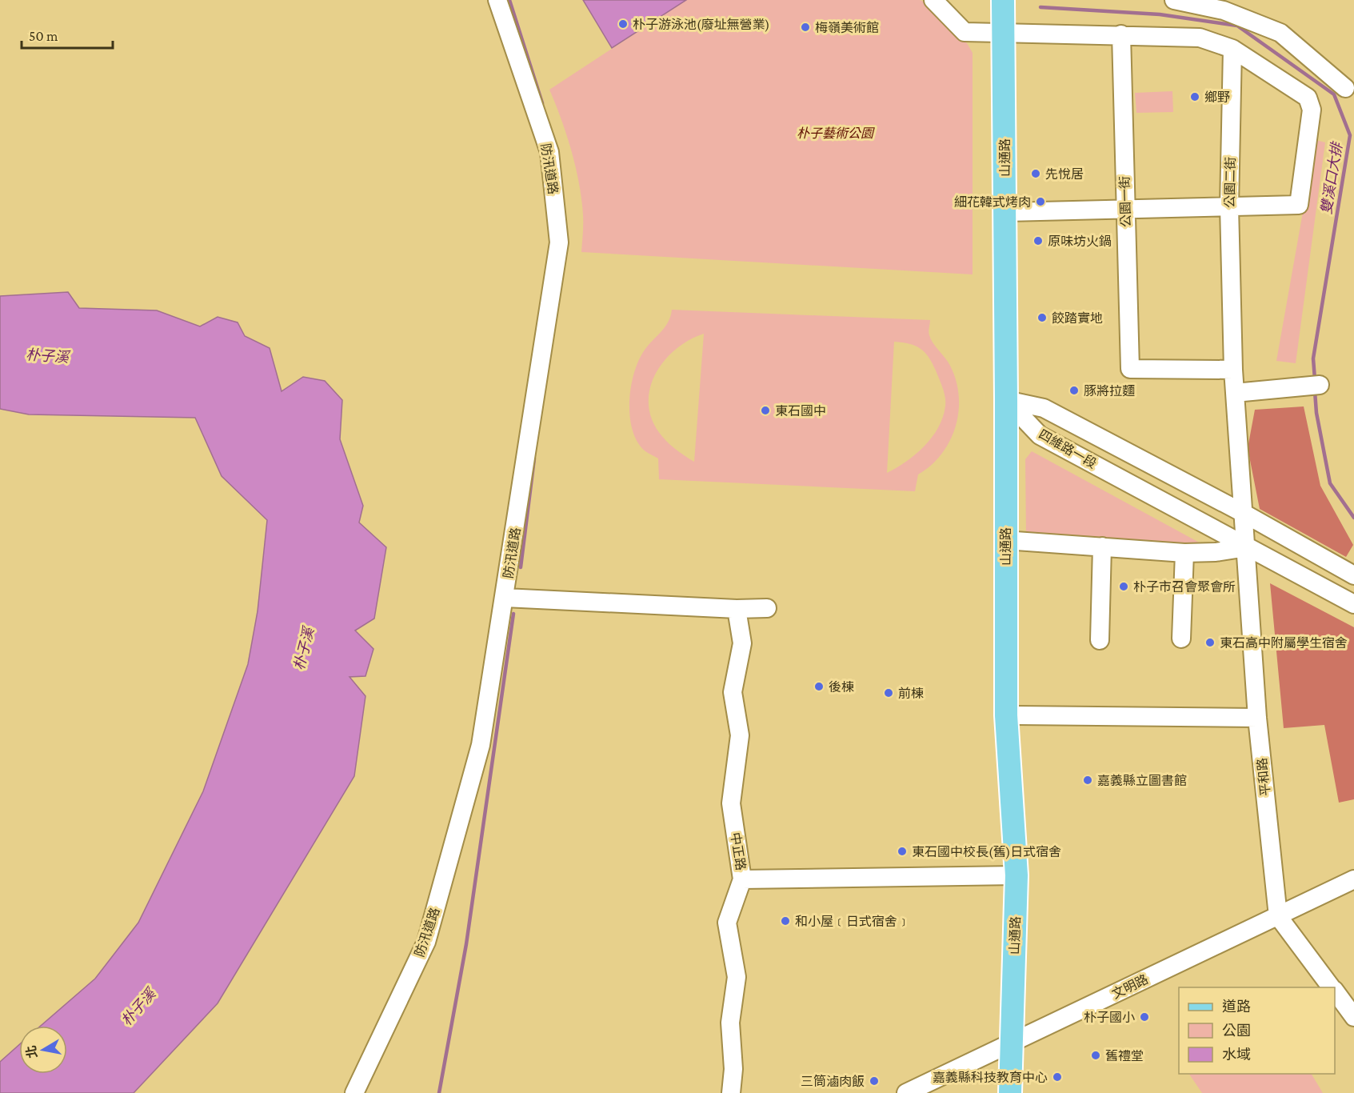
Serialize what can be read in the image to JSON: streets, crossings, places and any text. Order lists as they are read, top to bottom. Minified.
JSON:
{"streets":{"main road":["山通路"],"street":["防汛道路","公園二街","公園一街","四維路一段","平和路","中正路","文明路"]},"crossings":[["山通路","四維路一段"],["山通路","文明路"],["公園二街","公園一街"],["公園二街","四維路一段"],["公園二街","平和路"],["四維路一段","平和路"],["平和路","文明路"]],"water":["雙溪口大排","朴子溪"],"parks":["朴子藝術公園"],"places":["朴子游泳池(廢址無營業)","梅嶺美術館","鄉野","先悅居","細花韓式烤肉","原味坊火鍋","餃踏實地","豚將拉麵","東石國中","朴子市召會聚會所","東石高中附屬學生宿舍","後棟","前棟","嘉義縣立圖書館","東石國中校長(舊)日式宿舍","和小屋﹝日式宿舍﹞","朴子國小","舊禮堂","嘉義縣科技教育中心","三筒滷肉飯"],"legend":["道路","公園","水域"],"scale_bar":"50 m","north":"left"}
